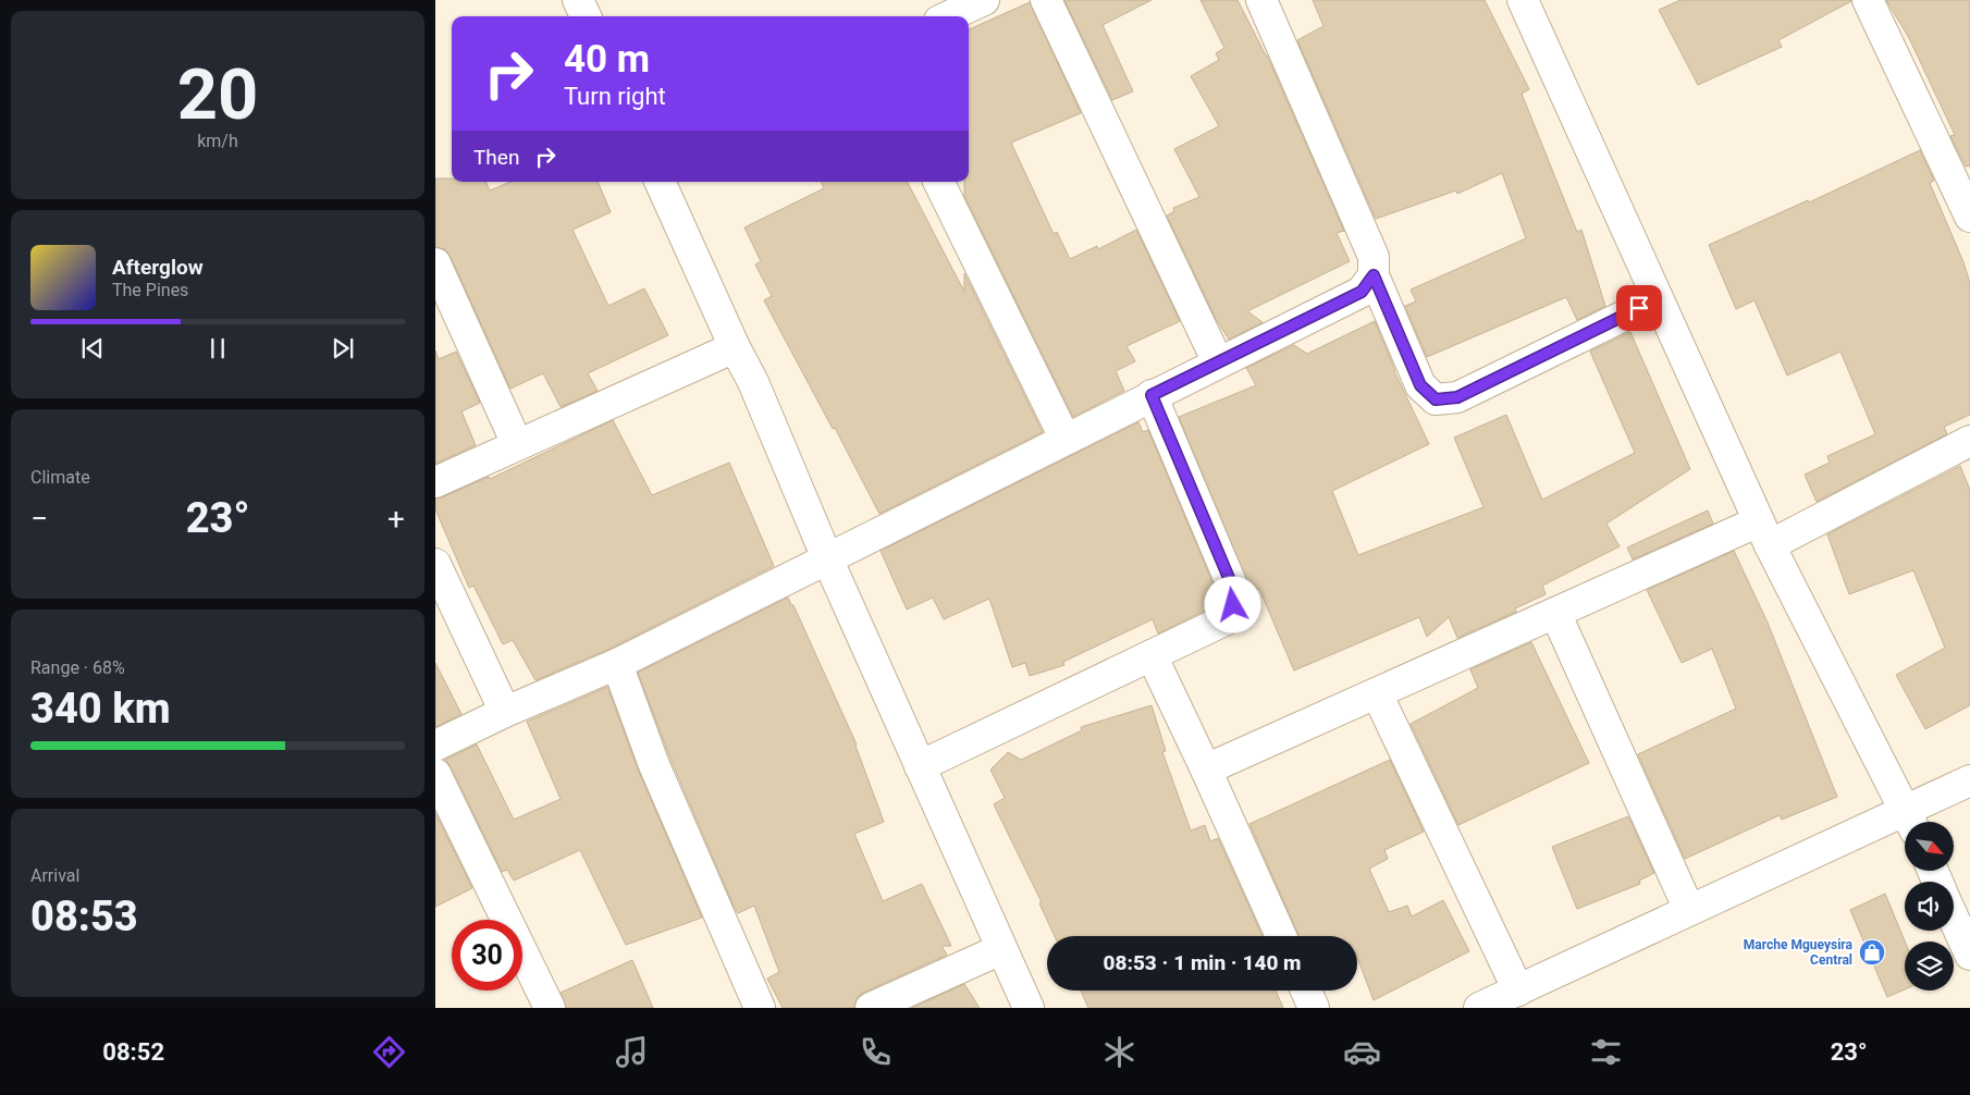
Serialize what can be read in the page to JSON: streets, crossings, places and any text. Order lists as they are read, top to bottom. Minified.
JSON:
{"places":{"shop":["Marche Mgueysira Central"]},"north":"bottom right","page":{"tile":[["20","km/h"],"Climate",["Range · 68%","340 km"],["Arrival","08:53"]],"turn":["40 m","Turn right"],"then":"Then","song":["Afterglow","The Pines"],"heat":["−","23°","+"],"limit":"30","trip":"08:53 · 1 min · 140 m","tabs":["08:52","23°"]}}
